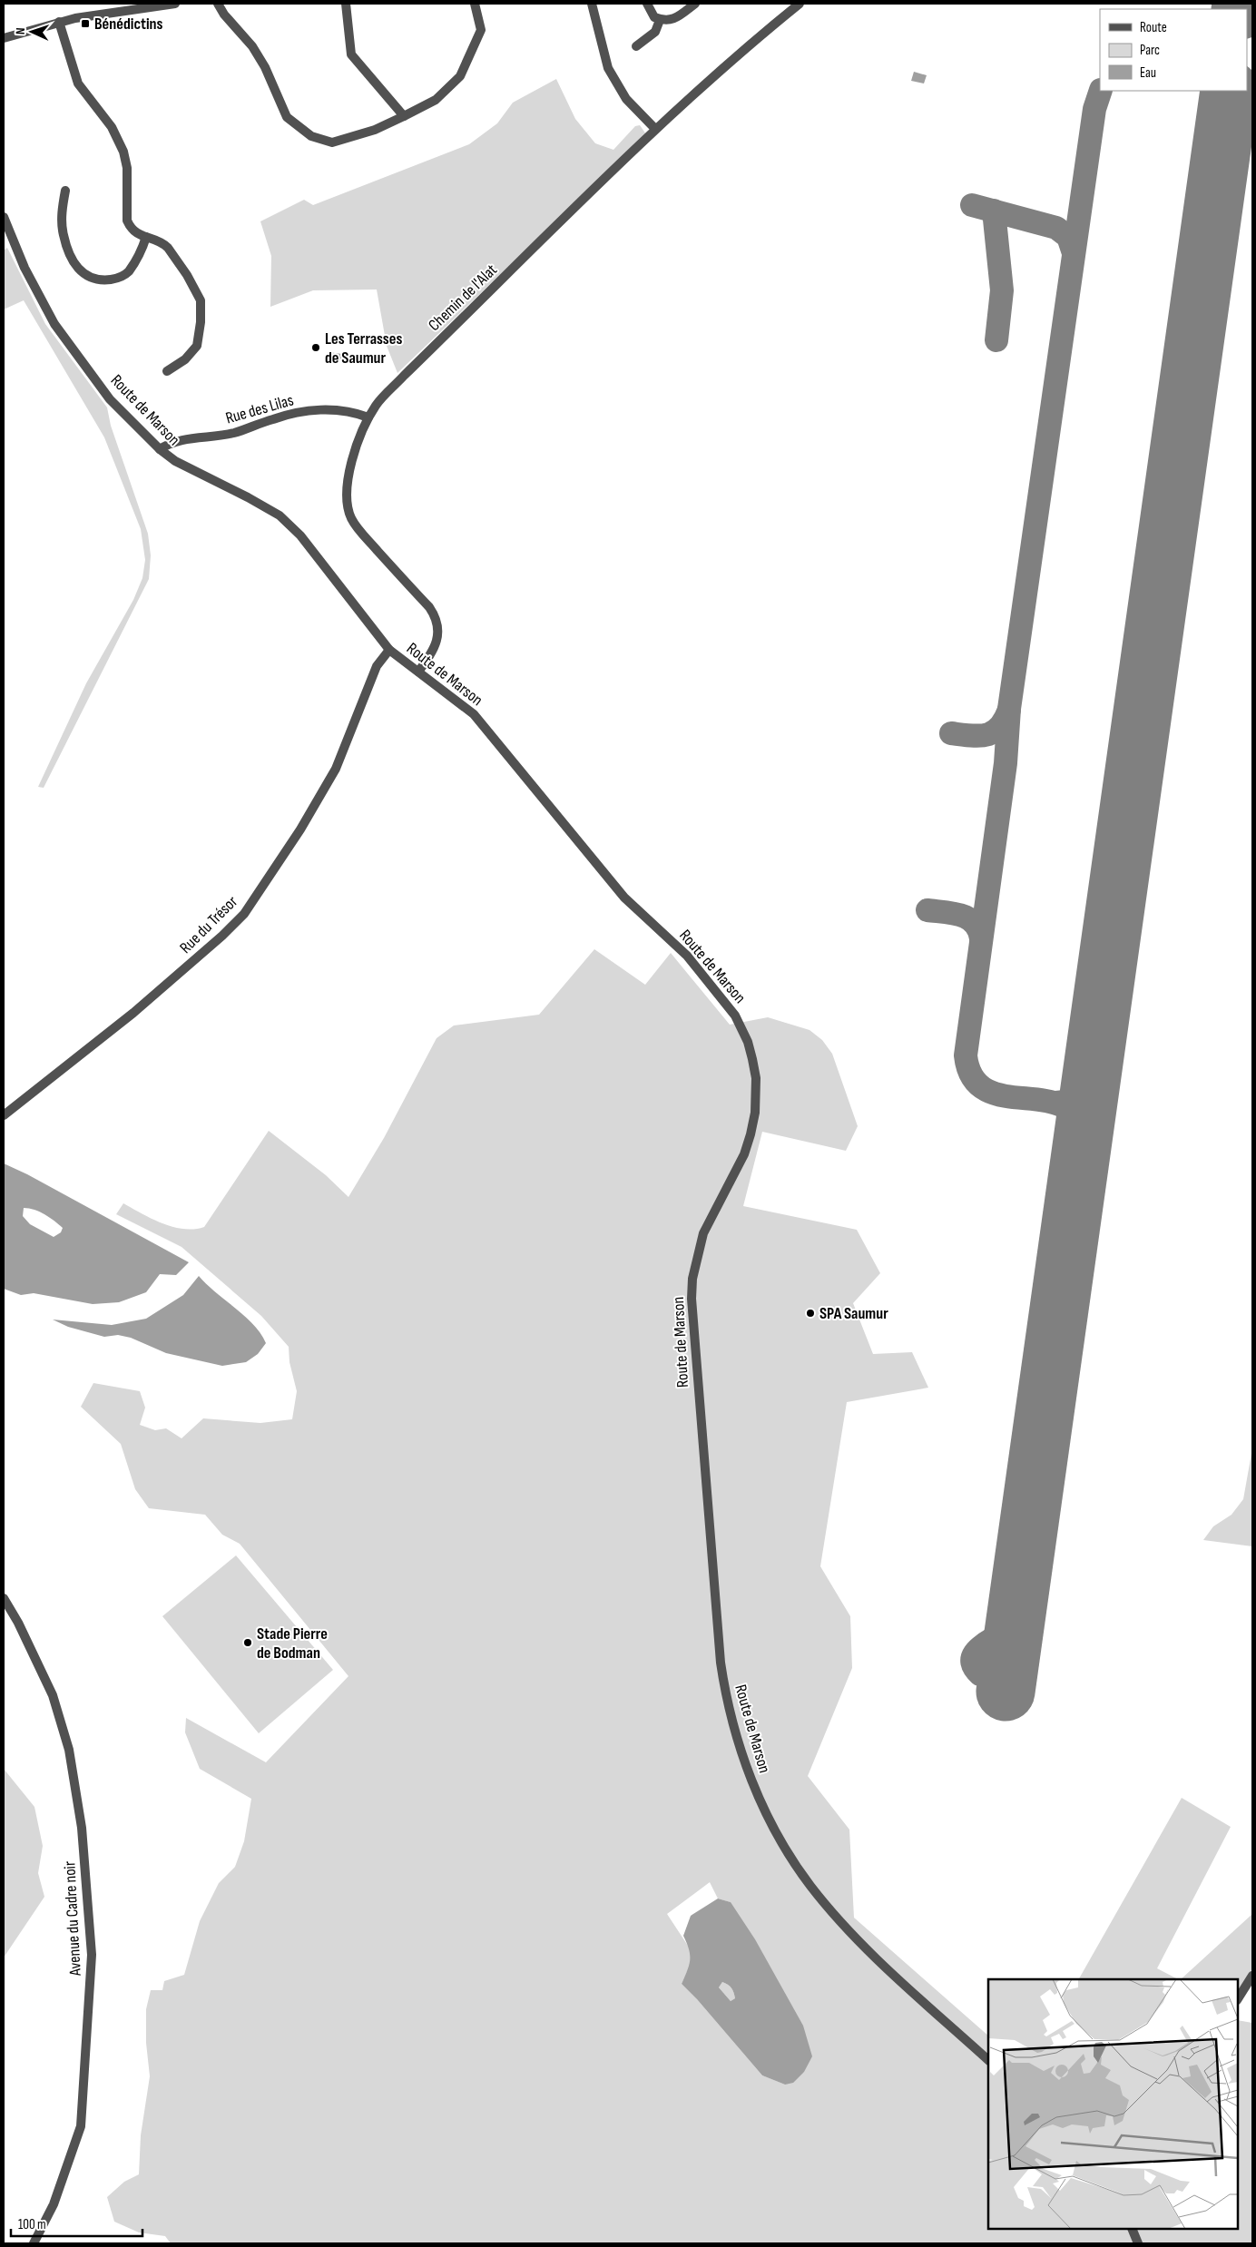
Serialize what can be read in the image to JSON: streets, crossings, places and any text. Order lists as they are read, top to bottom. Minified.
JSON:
{"streets":{"street":["Chemin de l'Alat","Rue des Lilas","Route de Marson","Rue du Trésor","Avenue du Cadre noir"]},"crossings":[["Chemin de l'Alat","Rue des Lilas"],["Chemin de l'Alat","Route de Marson"],["Rue des Lilas","Route de Marson"],["Route de Marson","Rue du Trésor"]],"places":{"transit":["Bénédictins"],"other":["Les Terrasses de Saumur","SPA Saumur","Stade Pierre de Bodman"]},"legend":["Route","Parc","Eau"],"scale_bar":"100 m","north":"left"}
